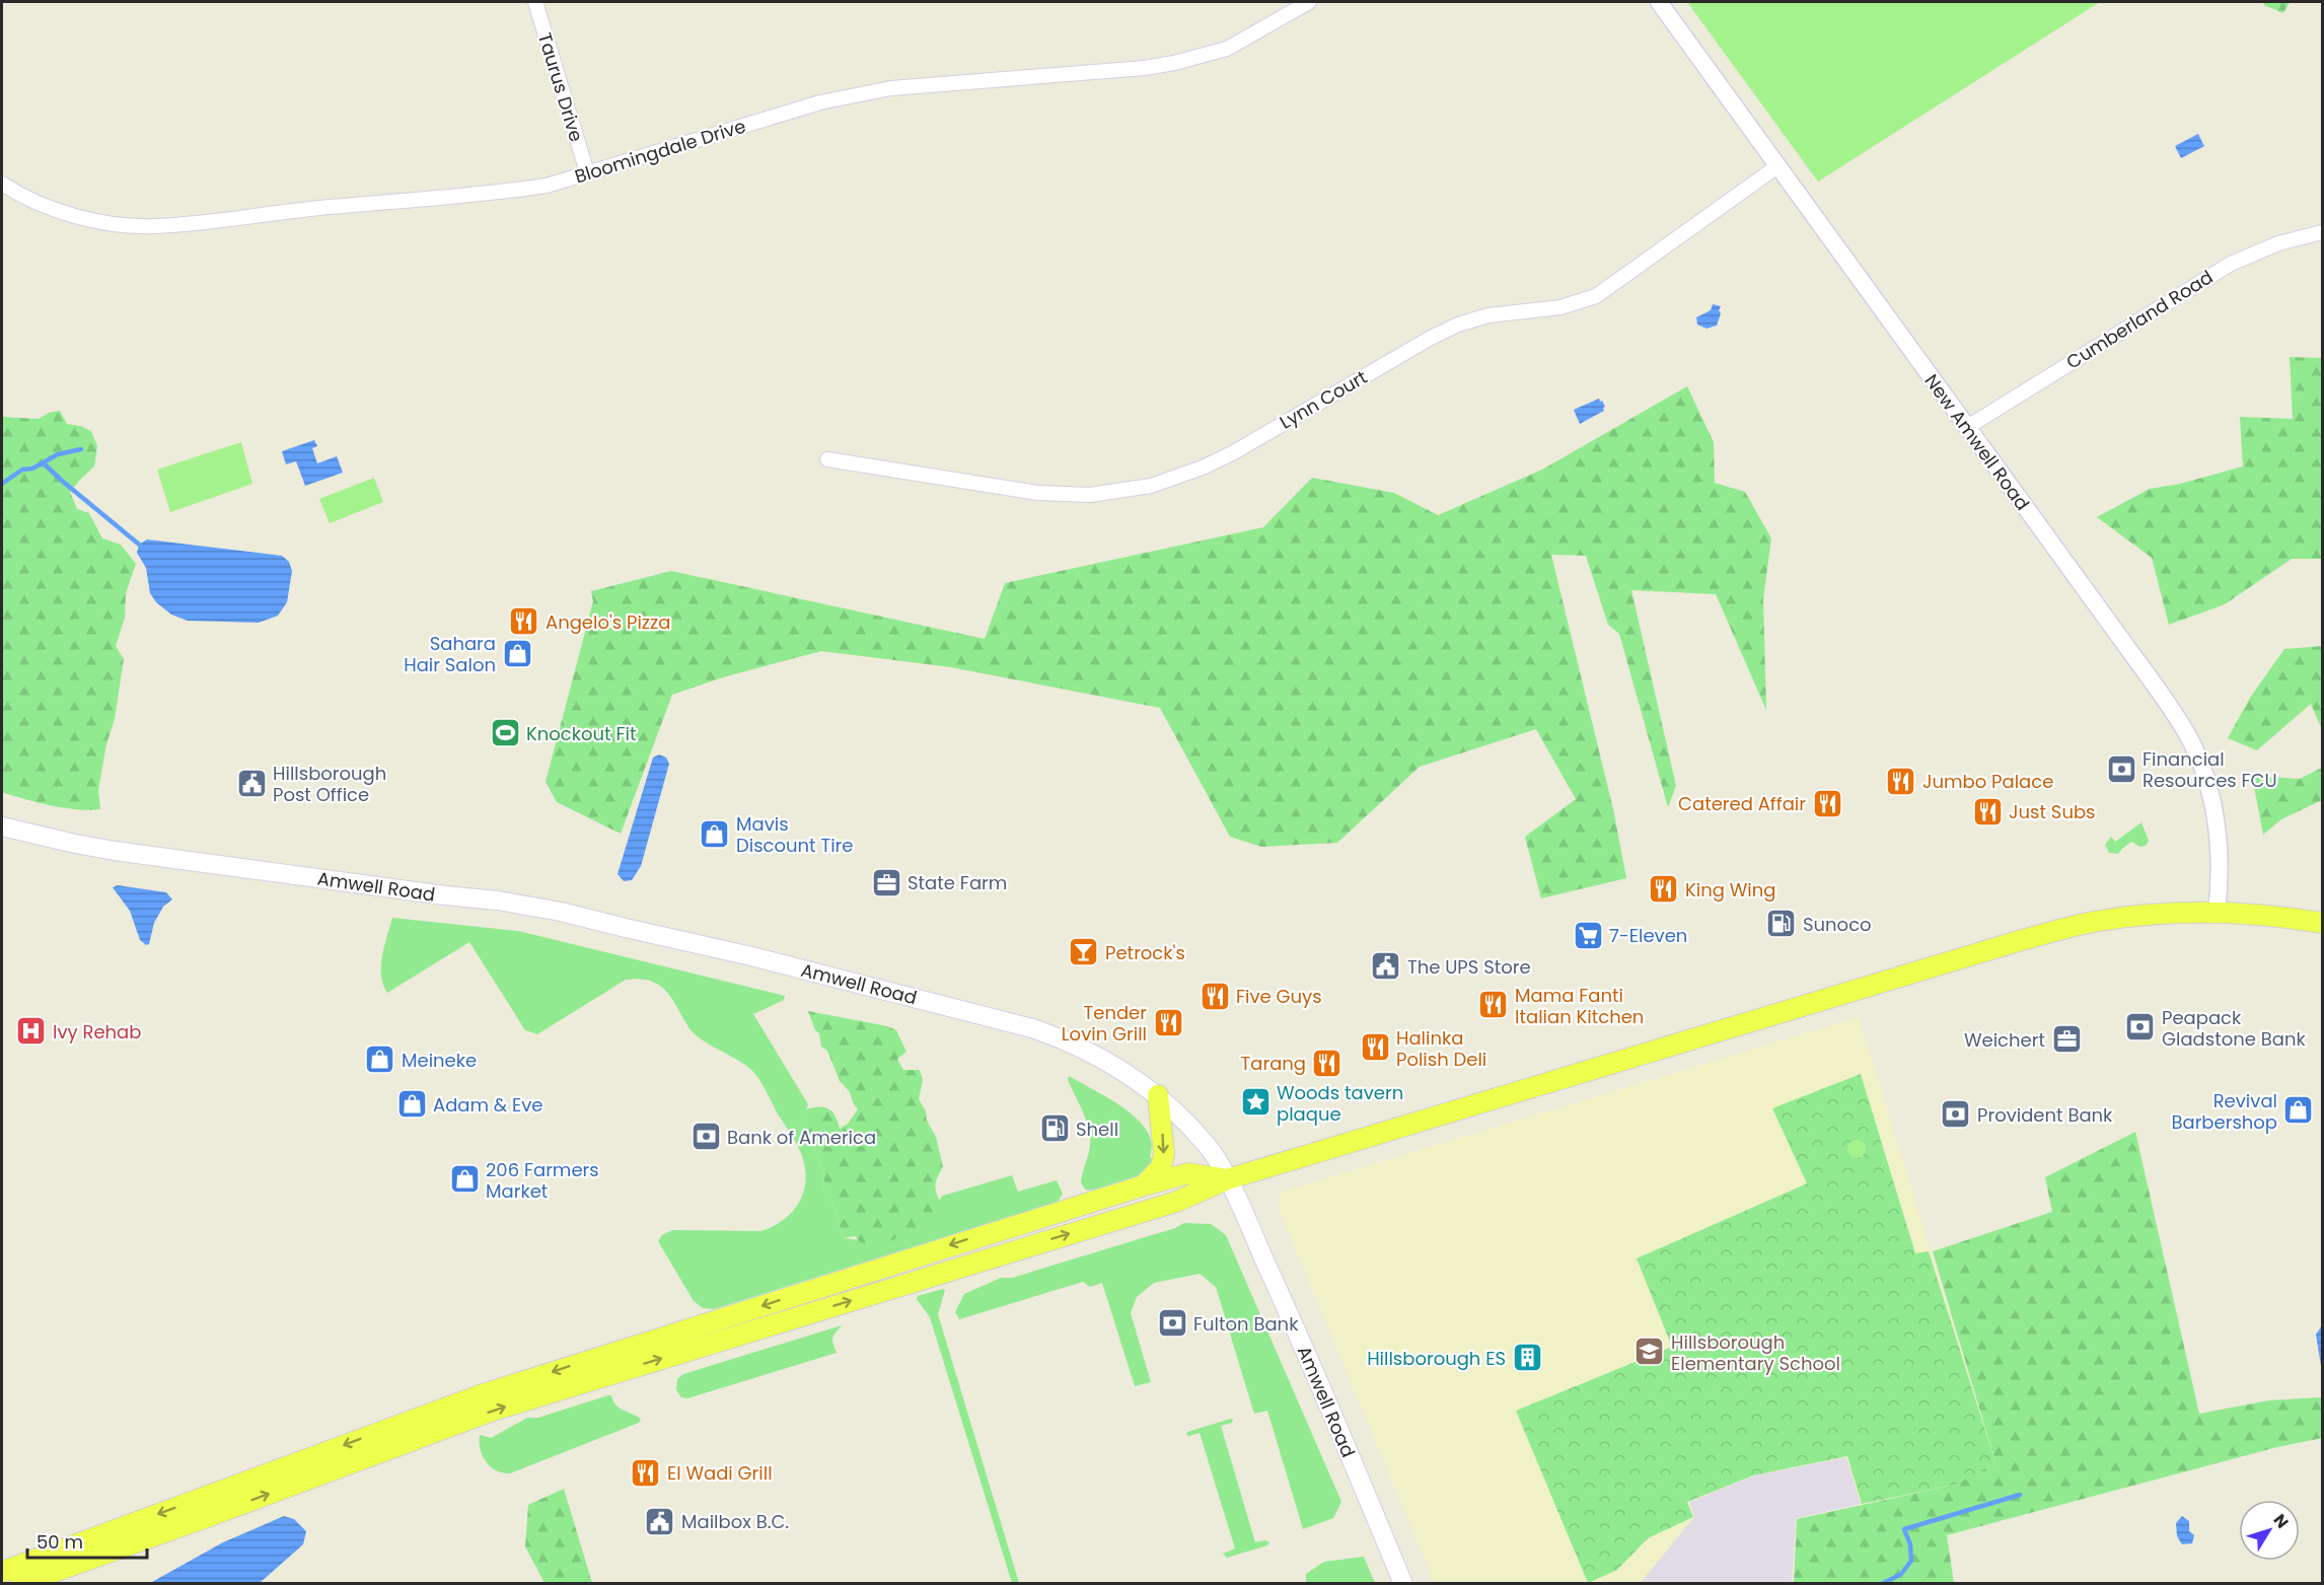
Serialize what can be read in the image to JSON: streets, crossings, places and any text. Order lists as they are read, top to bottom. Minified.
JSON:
{"streets":{"main road":["Amwell Road"],"street":["Taurus Drive","Bloomingdale Drive","Cumberland Road","Lynn Court","New Amwell Road"]},"crossings":[["Taurus Drive","Bloomingdale Drive"],["Cumberland Road","New Amwell Road"],["Lynn Court","New Amwell Road"]],"places":{"restaurant":["Angelo's Pizza","Jumbo Palace","Catered Affair","Just Subs","King Wing","Five Guys","Mama Fanti Italian Kitchen","Tender Lovin Grill","Halinka Polish Deli","Tarang","El Wadi Grill"],"shop":["Sahara Hair Salon","Mavis Discount Tire","Meineke","Adam & Eve","Revival Barbershop","206 Farmers Market"],"sports":["Knockout Fit"],"bank":["Financial Resources FCU","Peapack Gladstone Bank","Provident Bank","Bank of America","Fulton Bank"],"public building":["Hillsborough Post Office","The UPS Store","Mailbox B.C."],"office":["State Farm","Weichert"],"fuel station":["Sunoco","Shell"],"supermarket":["7-Eleven"],"bar":["Petrock's"],"hospital":["Ivy Rehab"],"place":["Woods tavern plaque"],"school or university":["Hillsborough Elementary School"],"building":["Hillsborough ES"]},"scale_bar":"50 m","north":"top right"}
